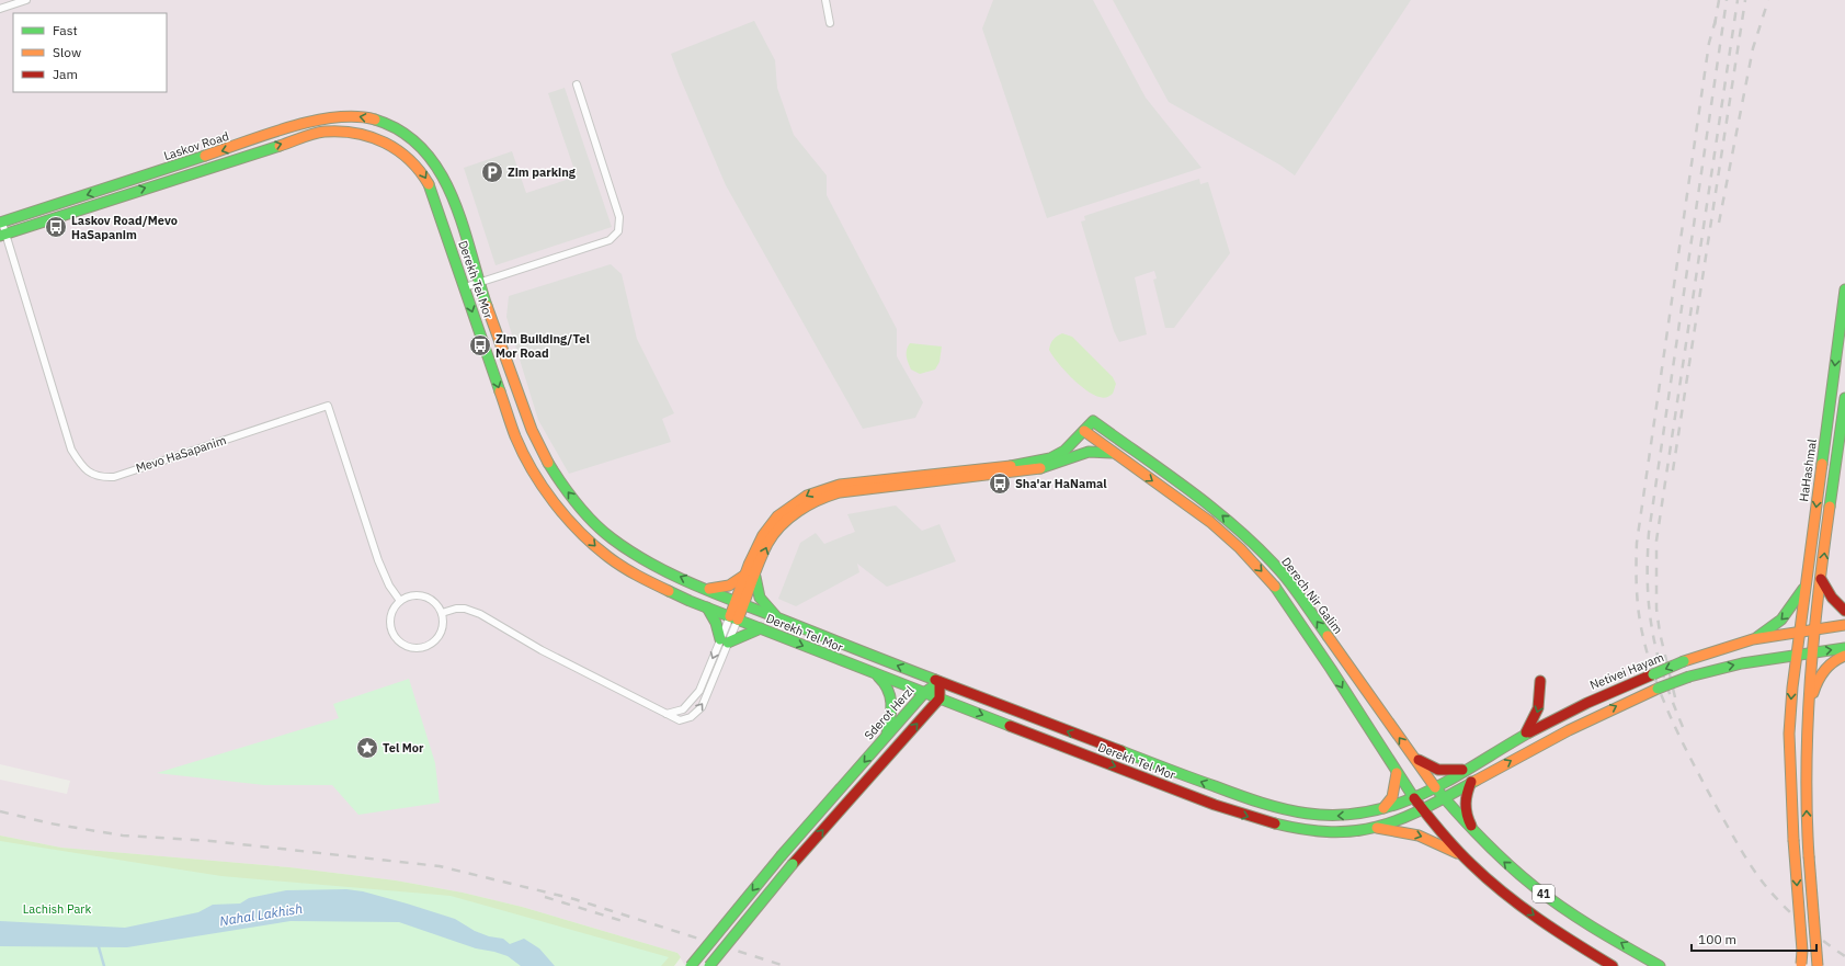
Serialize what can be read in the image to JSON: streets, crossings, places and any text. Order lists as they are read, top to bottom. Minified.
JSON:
{"streets":{"main road":["Laskov Road","Derekh Tel Mor","HaHashmal","Derech Nir Galim","Netivei Hayam","Sderot Herzl","41"],"street":["Mevo HaSapanim"]},"crossings":[["Laskov Road","Derekh Tel Mor"],["Laskov Road","Mevo HaSapanim"],["Derekh Tel Mor","Derech Nir Galim"],["Derekh Tel Mor","Netivei Hayam"],["Derekh Tel Mor","Sderot Herzl"],["Derekh Tel Mor","41"],["HaHashmal","Netivei Hayam"],["Derech Nir Galim","Netivei Hayam"],["Derech Nir Galim","41"],["Netivei Hayam","41"]],"water":["Nahal Lakhish"],"parks":["Lachish Park"],"places":{"parking":["Zim parking"],"bus stop":["Laskov Road/Mevo HaSapanim","Zim Building/Tel Mor Road","Sha'ar HaNamal"],"place":["Tel Mor"]},"legend":["Fast","Slow","Jam"],"scale_bar":"100 m"}
